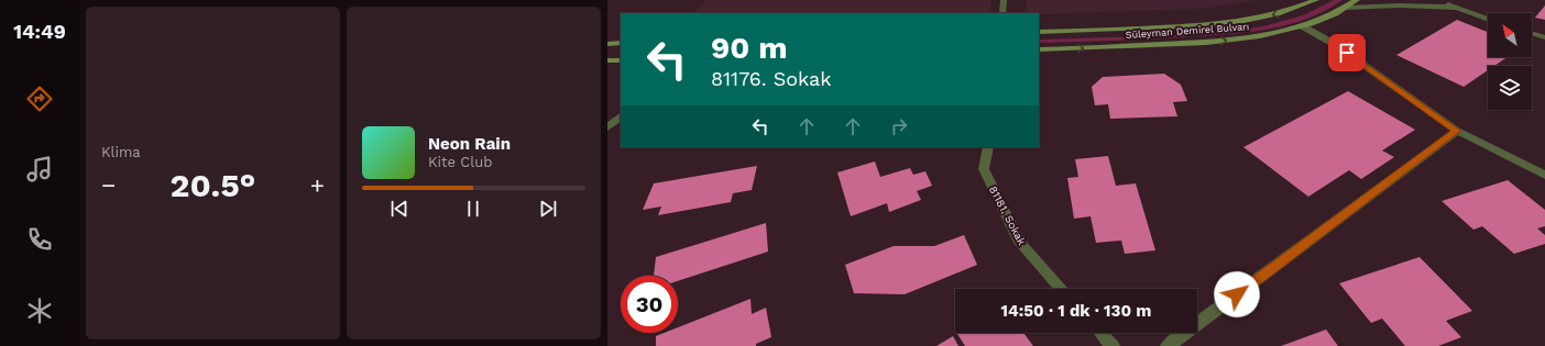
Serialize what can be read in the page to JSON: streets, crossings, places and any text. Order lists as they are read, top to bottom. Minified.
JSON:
{"streets":{"main road":["Süleyman Demirel Bulvarı"],"street":["81181. Sokak"]},"north":"top left","page":{"tabs":"14:49","tile":"Klima","turn":["90 m","81176. Sokak"],"song":["Neon Rain","Kite Club"],"heat":["−","20.5°","+"],"limit":"30","trip":"14:50 · 1 dk · 130 m"}}
